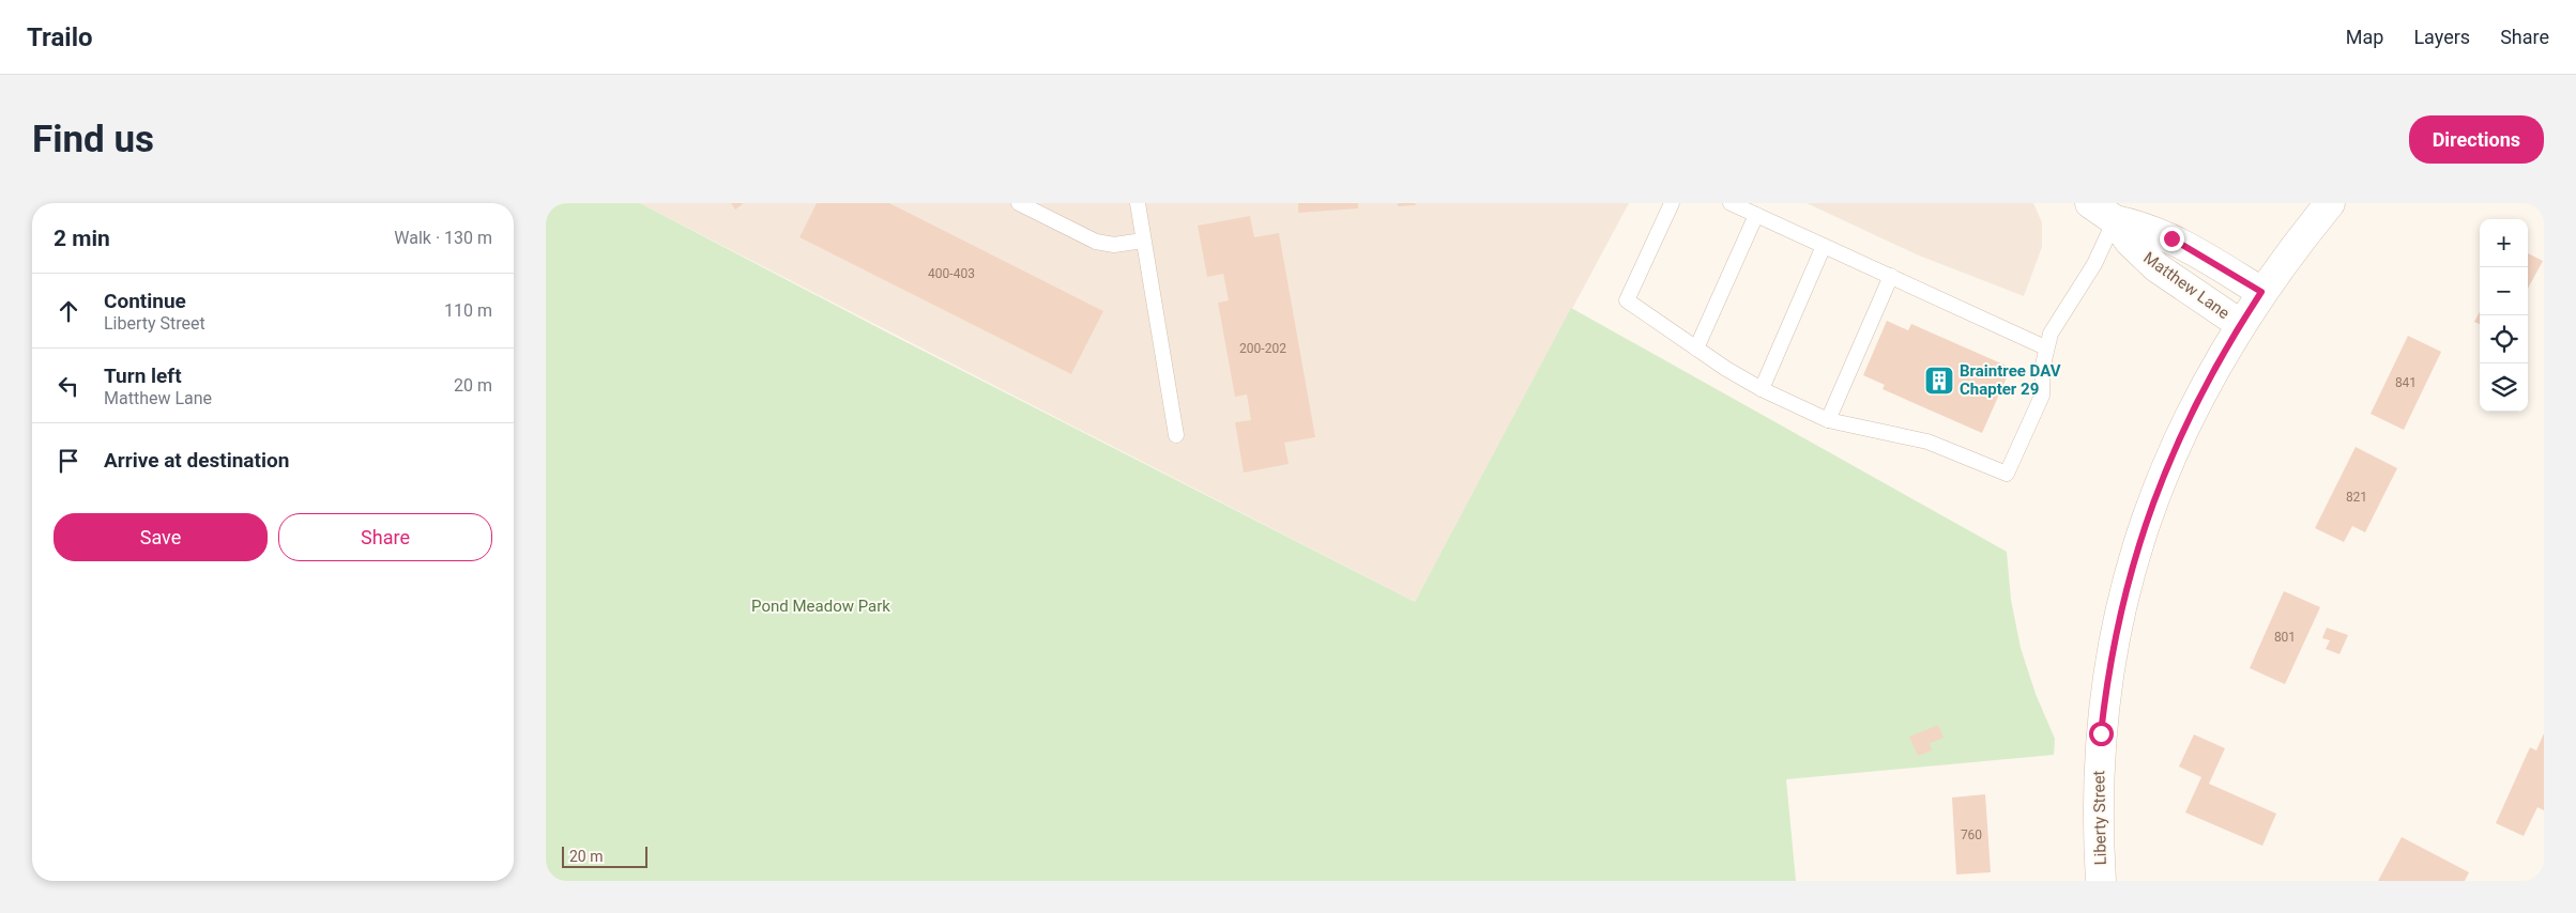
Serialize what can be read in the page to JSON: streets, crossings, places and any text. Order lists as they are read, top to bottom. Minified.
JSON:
{"streets":{"main road":["Matthew Lane","Liberty Street"]},"crossings":[["Matthew Lane","Liberty Street"]],"parks":["Pond Meadow Park"],"places":{"building":["Braintree DAV Chapter 29"]},"house_numbers":["400-403","200-202","841","821","801","760"],"scale_bar":"20 m","page":{"header":"Trailo","nav":["Map","Layers","Share"],"buttons":["Directions",["Save","Share"]],"title":"Find us","heading":["2 min","Walk · 130 m"],"map_buttons":["+","−"],"list":[["Continue","Liberty Street","110 m"],["Turn left","Matthew Lane","20 m"],"Arrive at destination"],"scale":"20 m"}}
